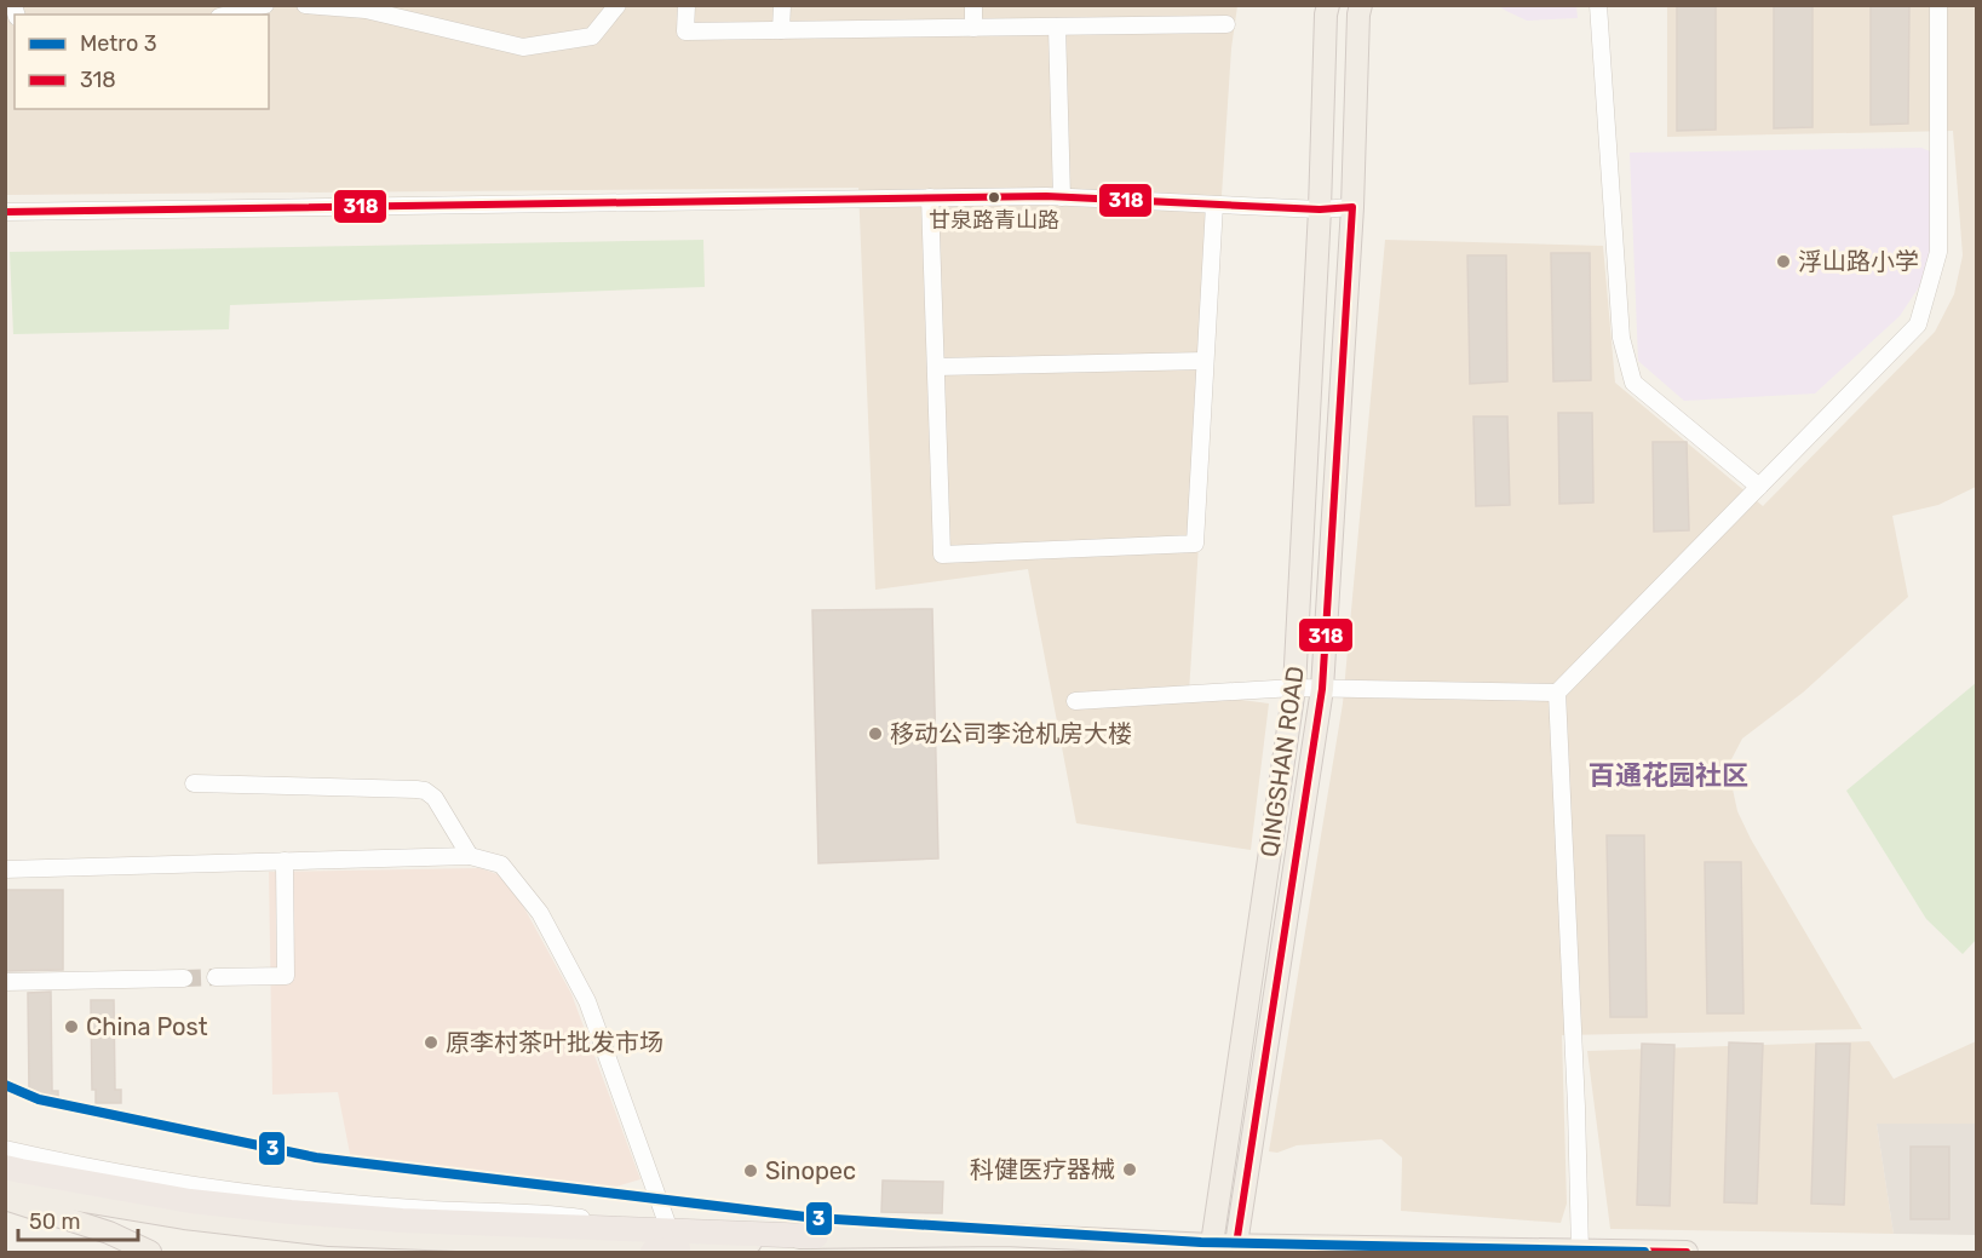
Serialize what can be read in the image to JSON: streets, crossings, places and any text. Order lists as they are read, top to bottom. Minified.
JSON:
{"streets":{"main road":["QINGSHAN ROAD"]},"districts":["百通花园社区"],"places":["甘泉路青山路","浮山路小学","移动公司李沧机房大楼","China Post","原李村茶叶批发市场","科健医疗器械","Sinopec"],"lines":["transit line 318","metro line 3"],"legend":["Metro 3","318"],"scale_bar":"50 m"}
